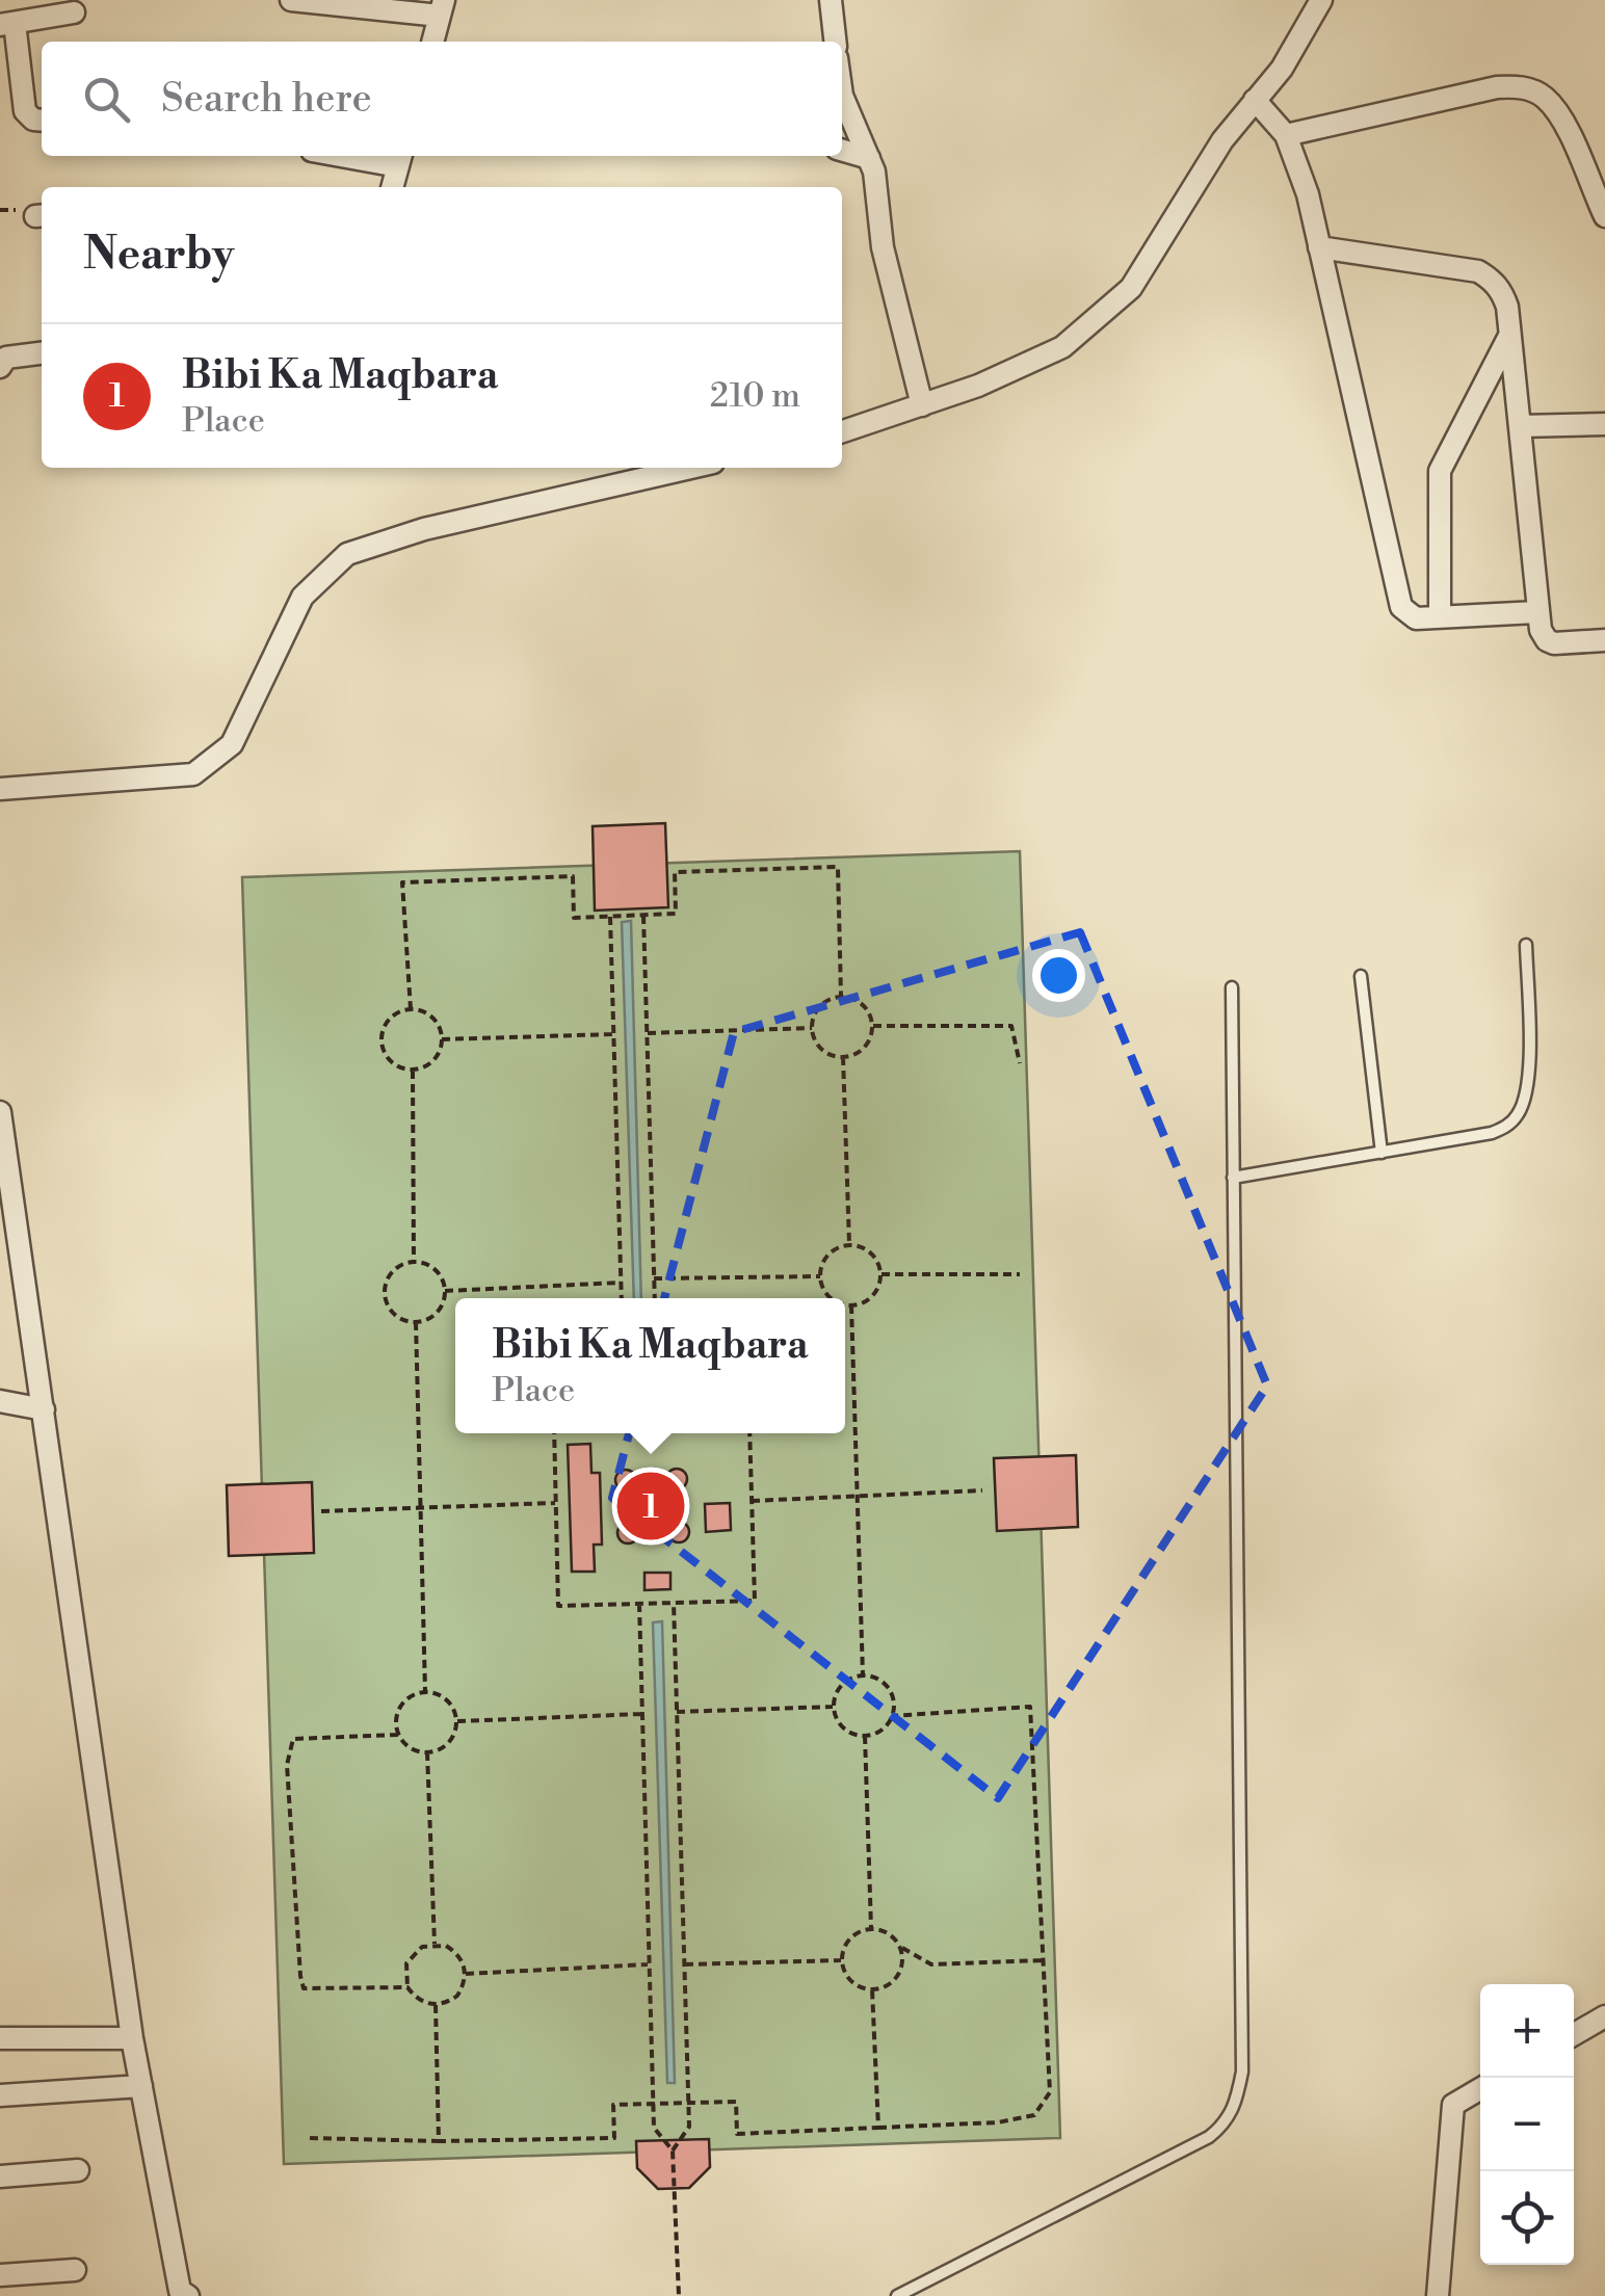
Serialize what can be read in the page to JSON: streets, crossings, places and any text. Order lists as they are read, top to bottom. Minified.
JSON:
{"page":{"search":"Search here","heading":"Nearby","list":[{"mark":"1","name":"Bibi Ka Maqbara","note":"Place","value":"210 m"}],"popup":["Bibi Ka Maqbara","Place"],"pins":"1","map_buttons":["+","−"]}}
